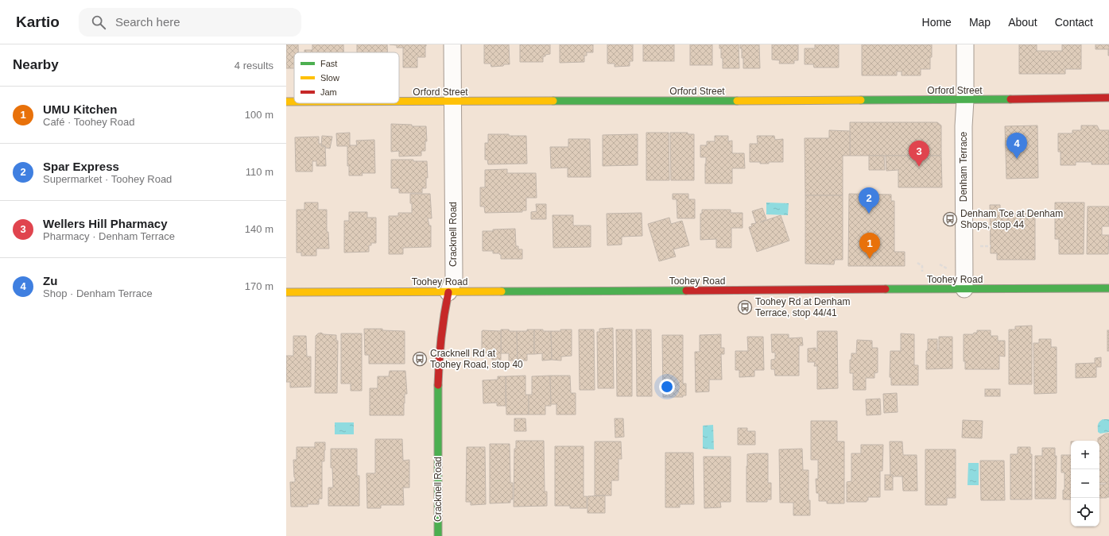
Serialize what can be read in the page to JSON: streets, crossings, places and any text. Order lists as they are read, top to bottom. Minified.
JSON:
{"streets":{"street":["Orford Street","Denham Terrace","Cracknell Road","Toohey Road"]},"crossings":[["Orford Street","Denham Terrace"],["Orford Street","Cracknell Road"],["Denham Terrace","Toohey Road"],["Cracknell Road","Toohey Road"]],"places":{"bus stop":["Denham Tce at Denham Shops, stop 44","Toohey Rd at Denham Terrace, stop 44/41","Cracknell Rd at Toohey Road, stop 40"]},"legend":["Fast","Slow","Jam"],"page":{"header":"Kartio","search":"Search here","nav":["Home","Map","About","Contact"],"heading":["Nearby","4 results"],"list":[{"mark":"1","name":"UMU Kitchen","note":"Café · Toohey Road","value":"100 m"},{"mark":"2","name":"Spar Express","note":"Supermarket · Toohey Road","value":"110 m"},{"mark":"3","name":"Wellers Hill Pharmacy","note":"Pharmacy · Denham Terrace","value":"140 m"},{"mark":"4","name":"Zu","note":"Shop · Denham Terrace","value":"170 m"}],"pins":["4","3","2","1"],"map_buttons":["+","−"]}}
